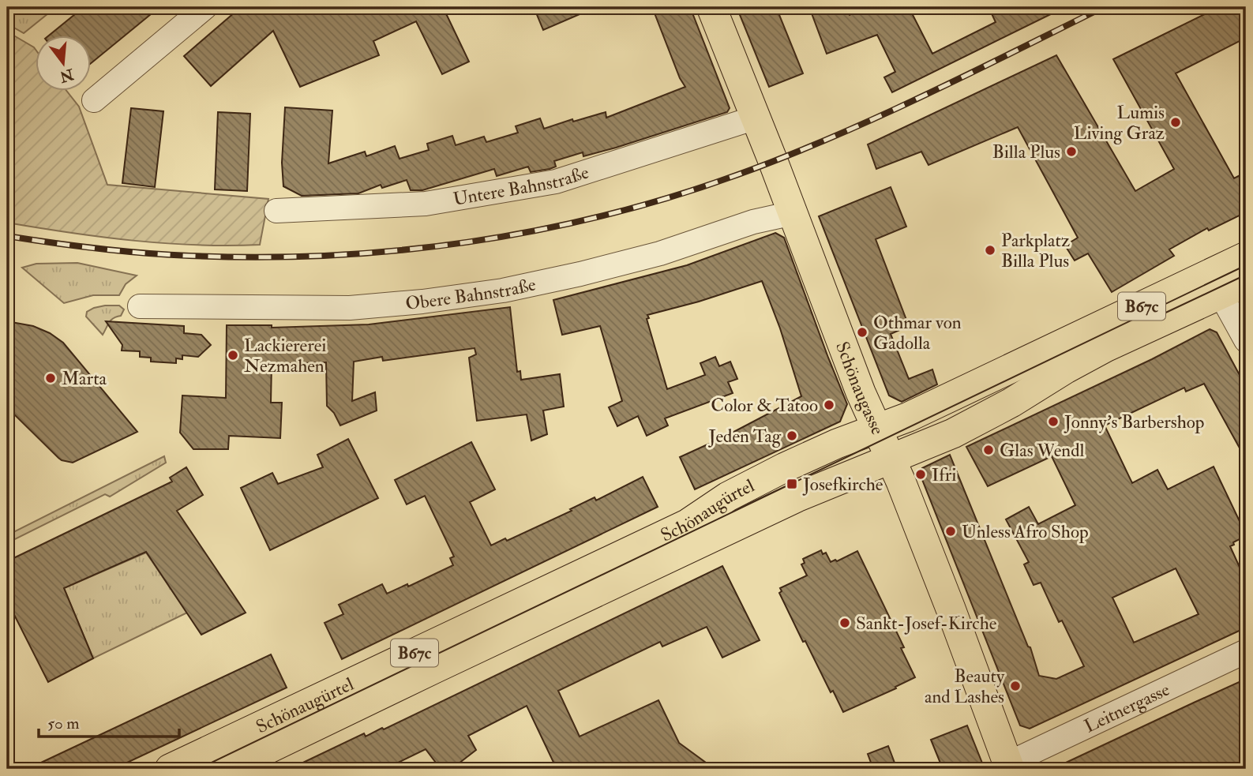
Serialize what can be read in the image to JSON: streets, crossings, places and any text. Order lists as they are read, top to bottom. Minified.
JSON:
{"streets":{"main road":["B67c","Schönaugasse","Schönaugürtel"],"street":["Untere Bahnstraße","Obere Bahnstraße","Leitnergasse"]},"crossings":[["Untere Bahnstraße","Schönaugasse"],["Obere Bahnstraße","Schönaugasse"],["Schönaugasse","Schönaugürtel"],["Schönaugasse","Leitnergasse"]],"places":{"other":["Lumis Living Graz","Billa Plus","Parkplatz Billa Plus","Othmar von Gadolla","Lackiererei Nezmahen","Marta","Color & Tatoo","Jonny's Barbershop","Jeden Tag","Glas Wendl","Ifri","Unless Afro Shop","Sankt-Josef-Kirche","Beauty and Lashes"],"transit":["Josefkirche"]},"scale_bar":"50 m","north":"bottom"}
